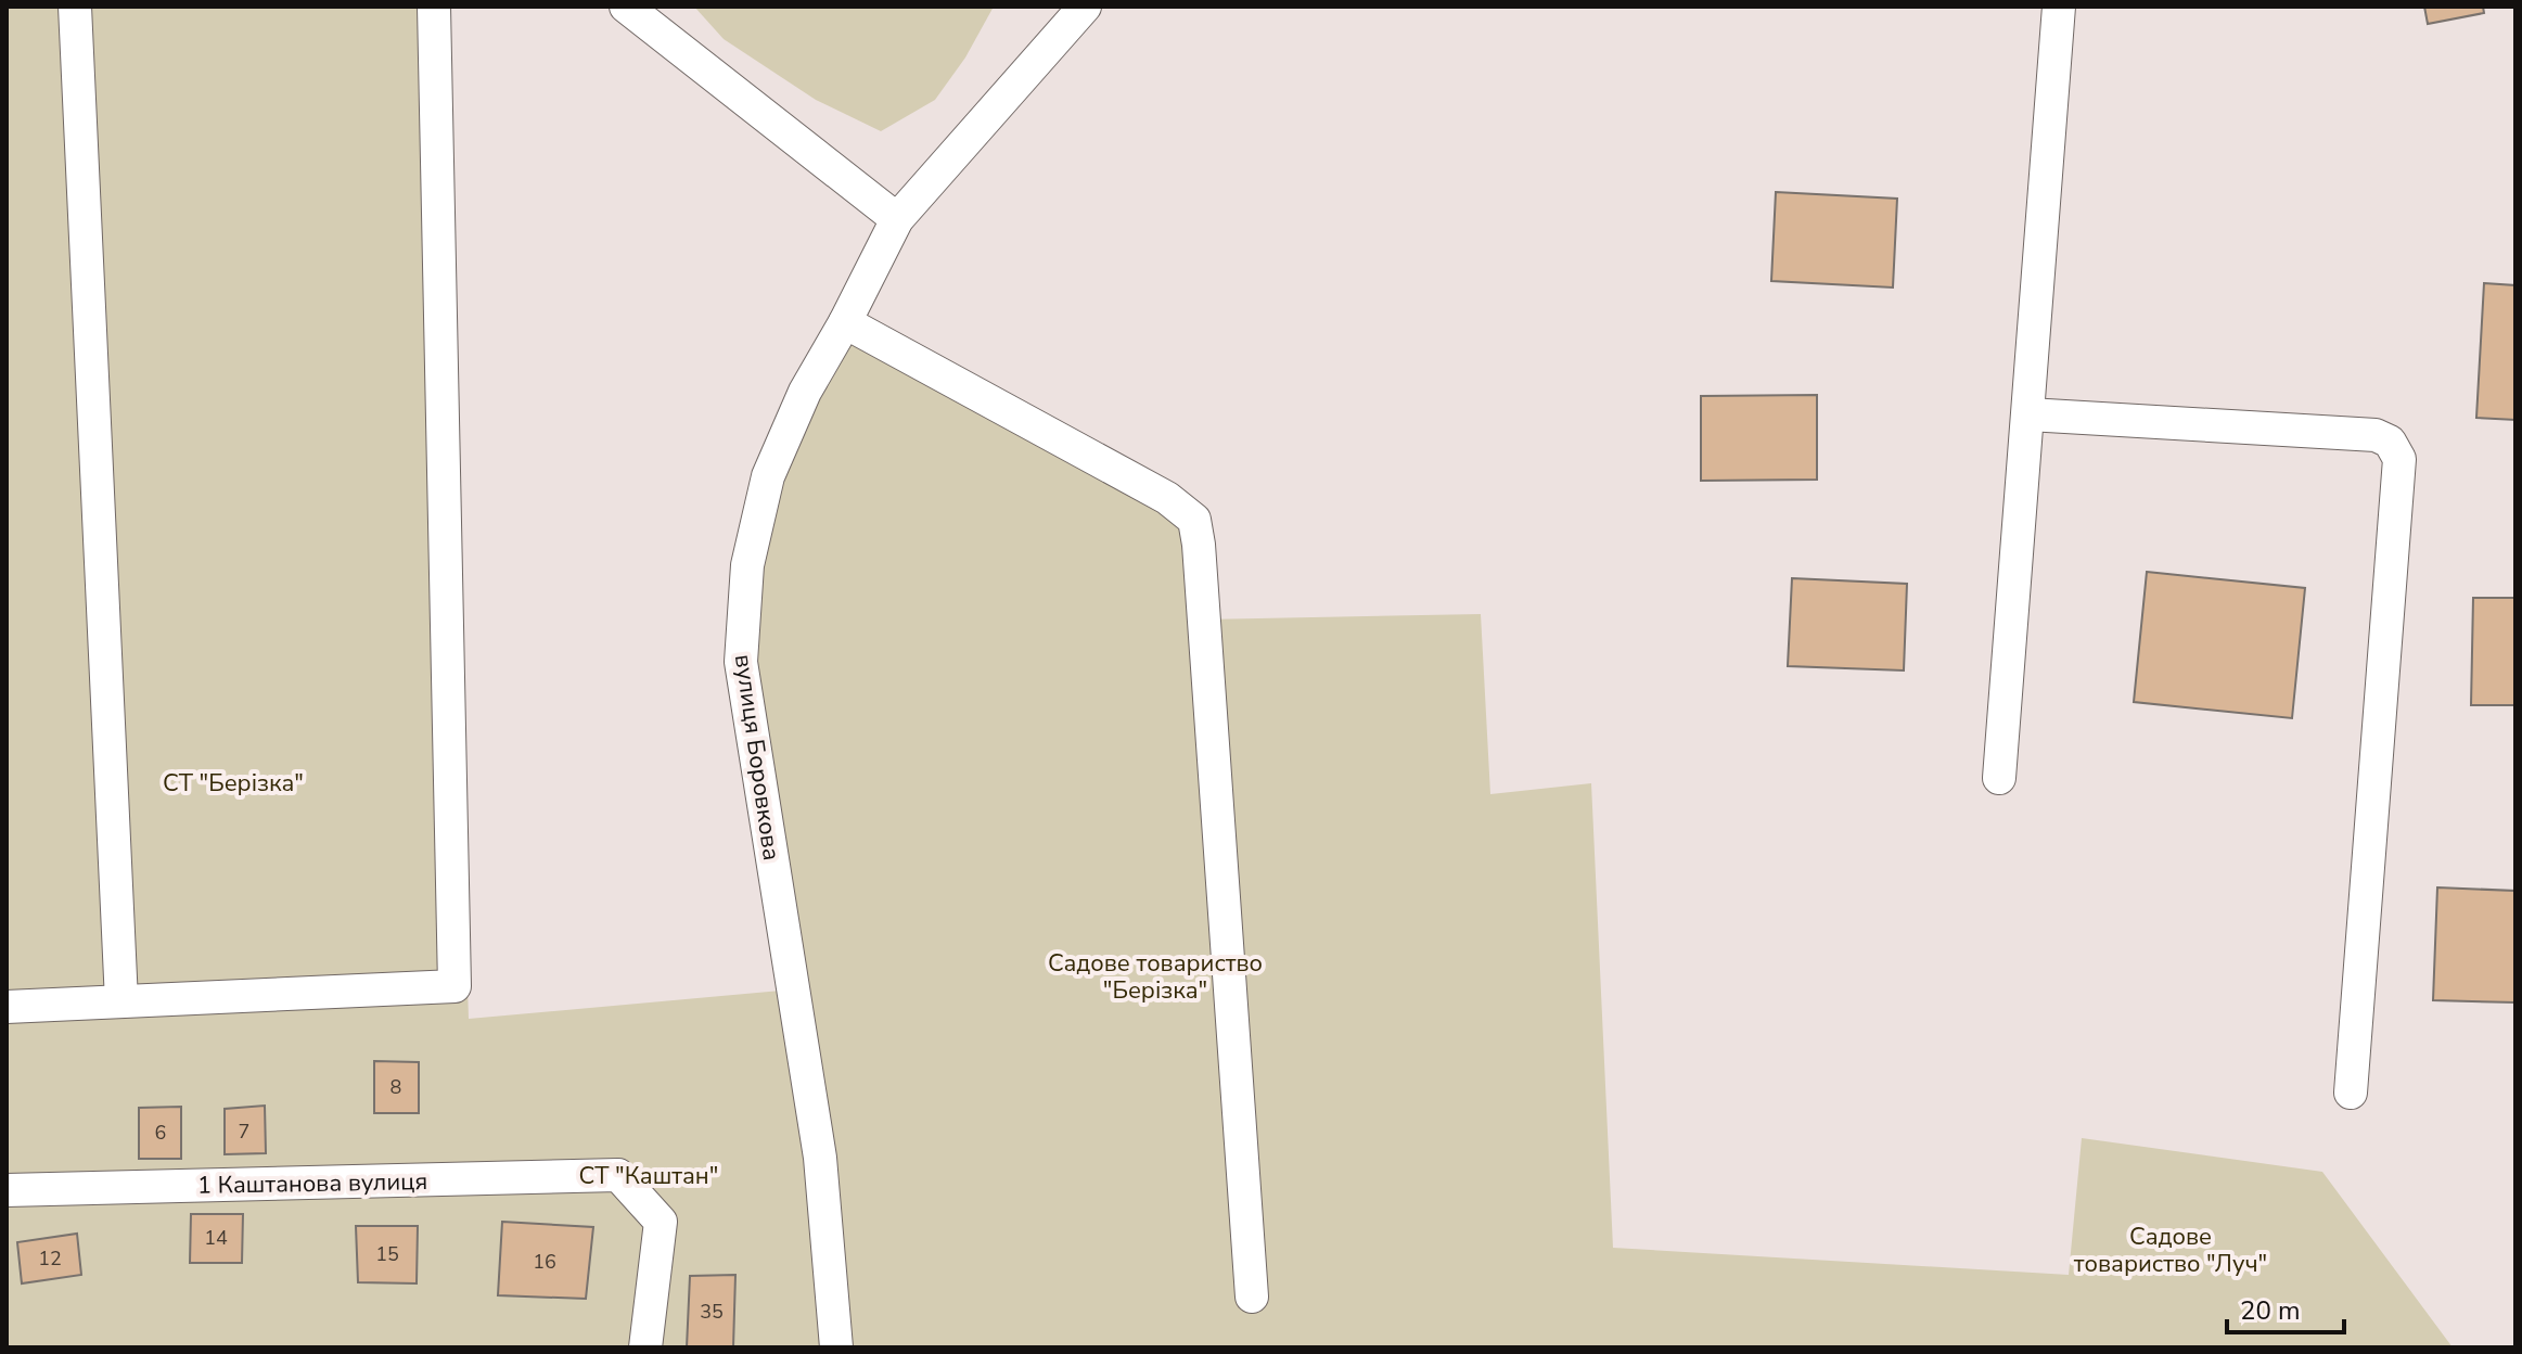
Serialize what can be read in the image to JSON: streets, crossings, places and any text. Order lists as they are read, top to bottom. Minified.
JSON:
{"streets":{"street":["вулиця Боровкова","1 Каштанова вулиця"]},"parks":["СТ \"Берізка\"","Садове товариство \"Берізка\"","СТ \"Каштан\"","Садове товариство \"Луч\""],"house_numbers":["8","7","6","14","15","12","16","35"],"scale_bar":"20 m"}
